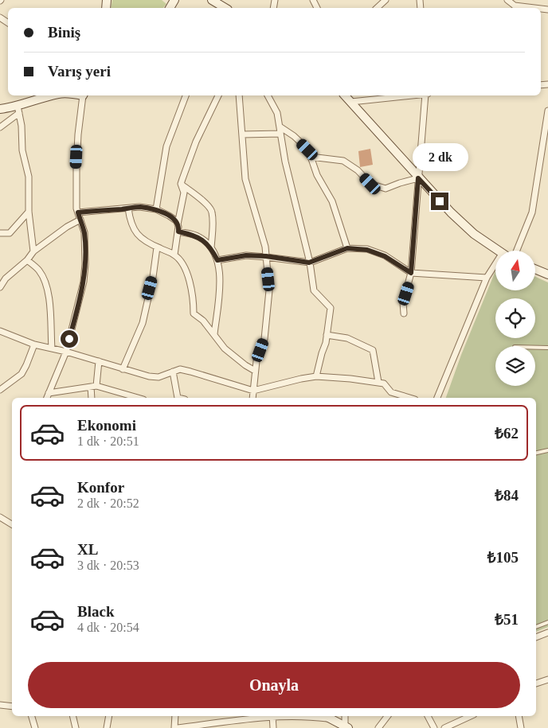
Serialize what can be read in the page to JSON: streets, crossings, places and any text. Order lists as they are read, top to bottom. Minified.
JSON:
{"north":"top","page":{"banner":["Biniş","Varış yeri"],"bubble":"2 dk","list":[{"name":"Ekonomi","note":"1 dk · 20:51","value":"₺62"},{"name":"Konfor","note":"2 dk · 20:52","value":"₺84"},{"name":"XL","note":"3 dk · 20:53","value":"₺105"},{"name":"Black","note":"4 dk · 20:54","value":"₺51"}],"buttons":"Onayla"}}
